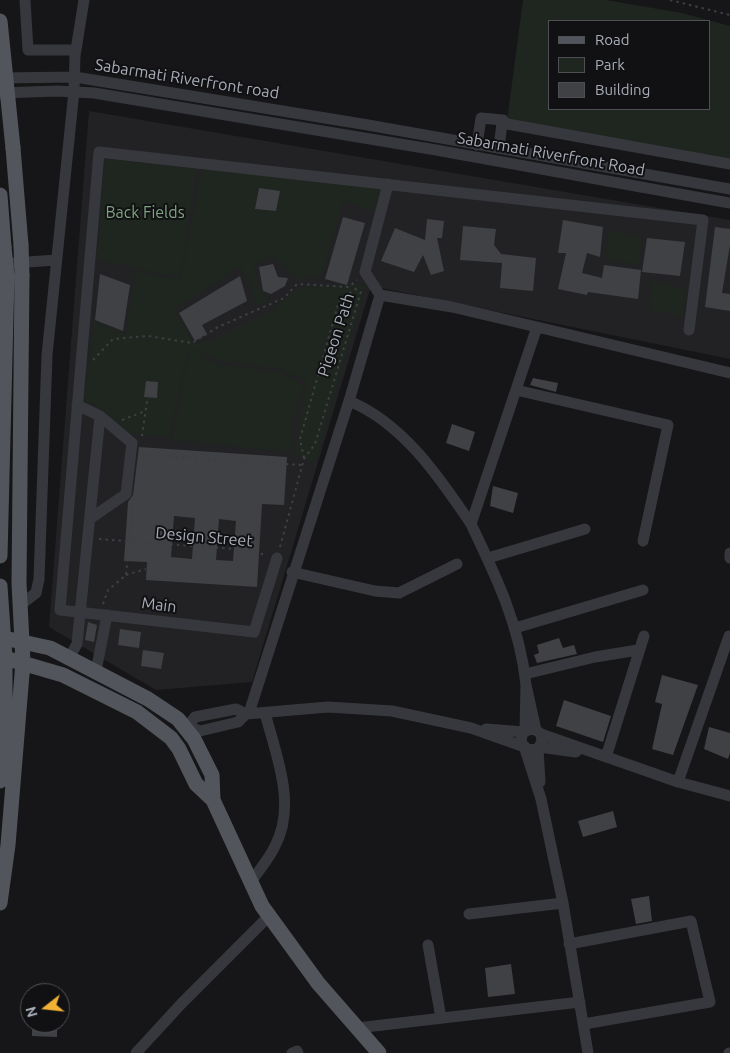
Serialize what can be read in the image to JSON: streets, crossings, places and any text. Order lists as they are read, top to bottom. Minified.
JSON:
{"streets":{"street":["Sabarmati Riverfront road","Sabarmati Riverfront Road","Main"],"path":["Pigeon Path","Design Street"]},"crossings":[["Sabarmati Riverfront road","Sabarmati Riverfront Road"],["Pigeon Path","Design Street"],["Pigeon Path","Main"],["Design Street","Main"]],"parks":["Back Fields"],"legend":["Road","Park","Building"],"north":"left"}
